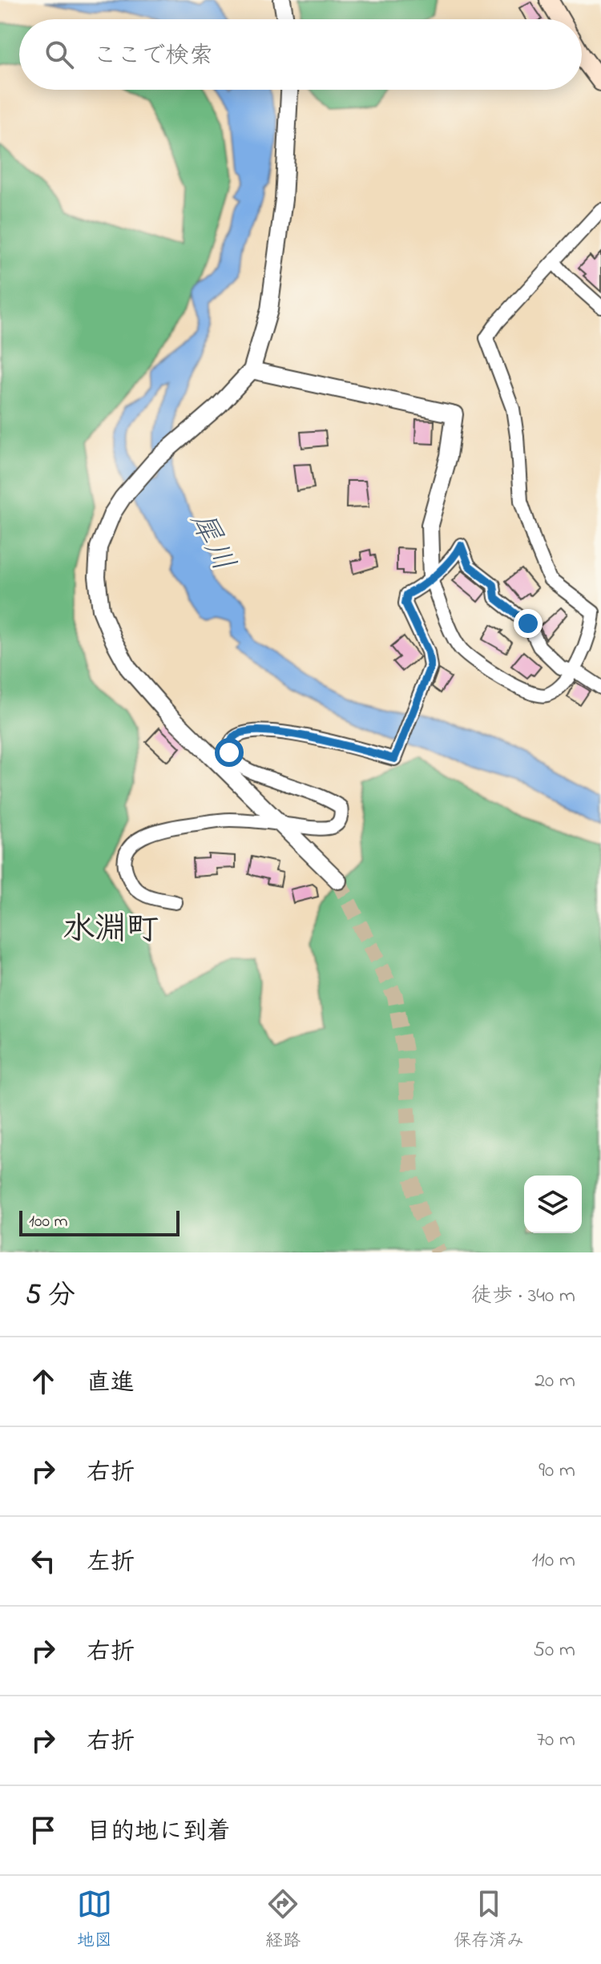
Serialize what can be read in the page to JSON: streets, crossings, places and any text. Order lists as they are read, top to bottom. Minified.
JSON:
{"districts":["水淵町"],"water":["犀川"],"scale_bar":"100 m","page":{"search":"ここで検索","scale":"100 m","heading":["5 分","徒歩 · 340 m"],"list":[["直進","20 m"],["右折","90 m"],["左折","110 m"],["右折","50 m"],["右折","70 m"],"目的地に到着"],"nav":["地図","経路","保存済み"]}}
